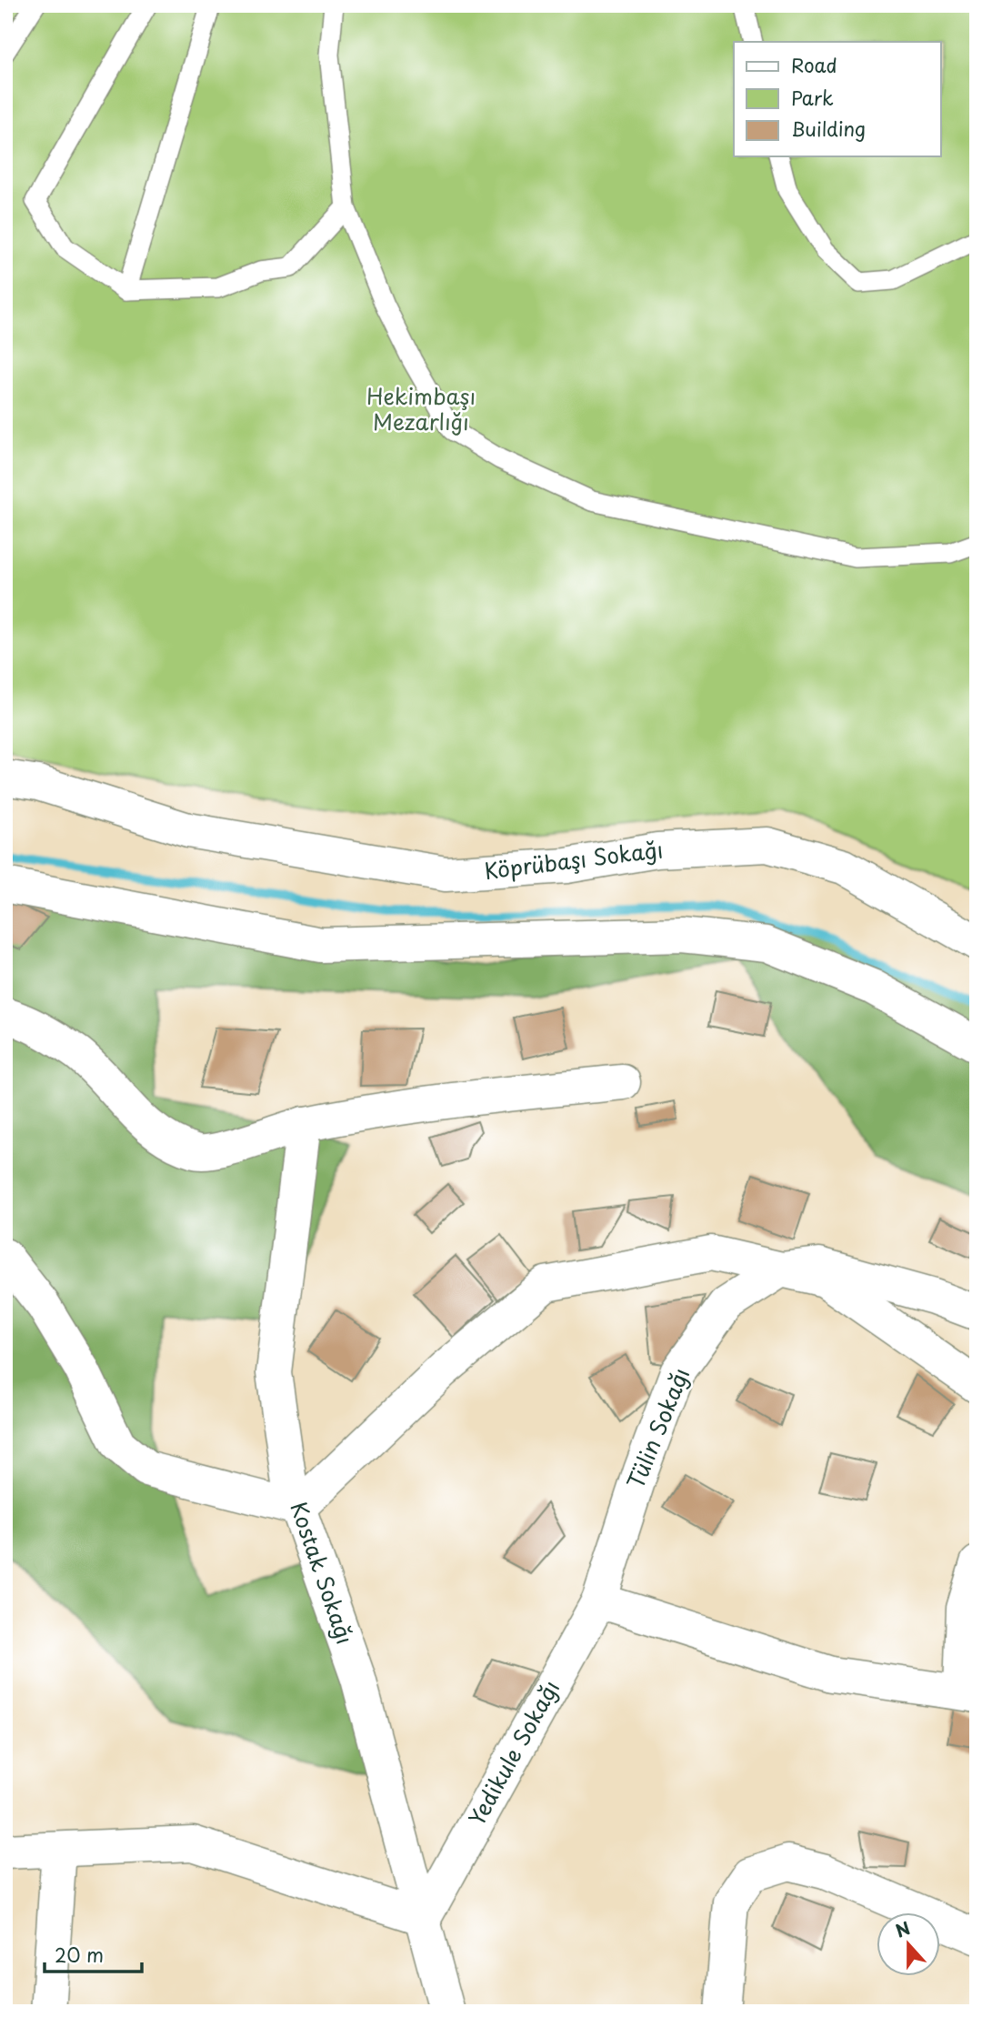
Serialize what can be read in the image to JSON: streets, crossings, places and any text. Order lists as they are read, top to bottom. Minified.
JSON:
{"streets":{"street":["Köprübaşı Sokağı","Tülin Sokağı","Kostak Sokağı","Yedikule Sokağı"]},"crossings":[["Tülin Sokağı","Yedikule Sokağı"],["Kostak Sokağı","Yedikule Sokağı"]],"parks":["Hekimbaşı Mezarlığı"],"legend":["Road","Park","Building"],"scale_bar":"20 m","north":"top"}
